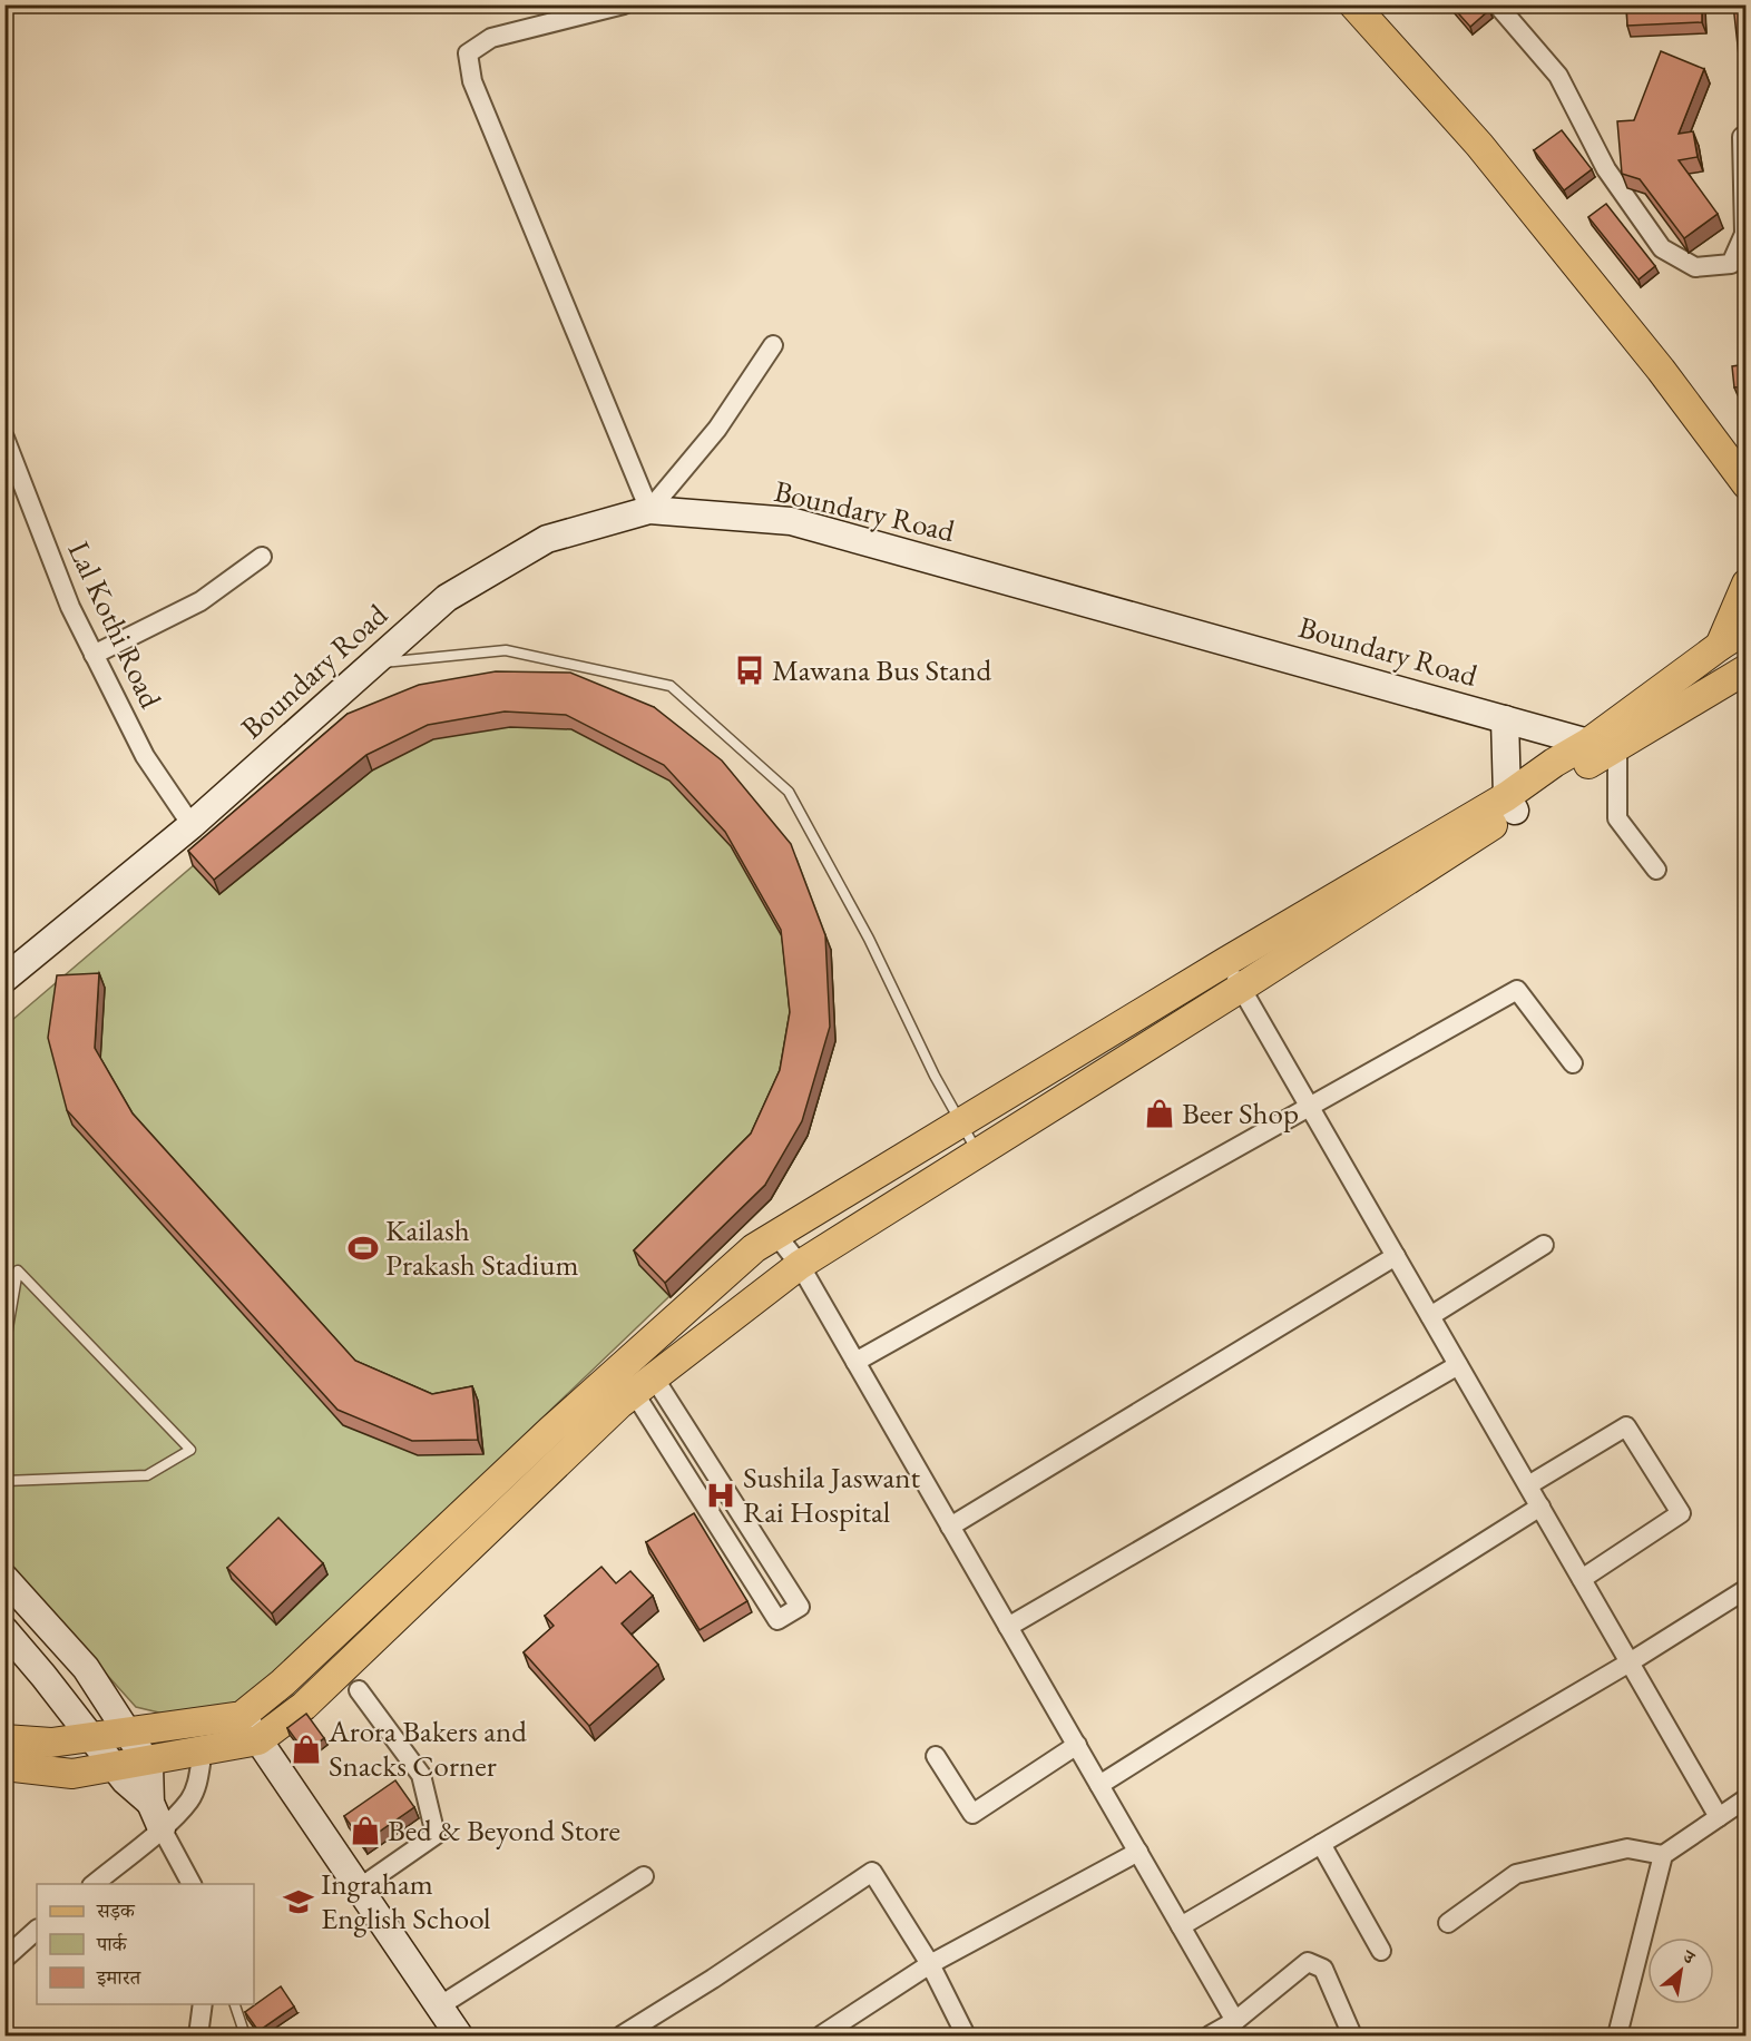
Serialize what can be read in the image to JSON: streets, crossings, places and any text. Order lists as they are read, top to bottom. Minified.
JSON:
{"streets":{"street":["Boundary Road","Lal Kothi Road"]},"crossings":[["Boundary Road","Lal Kothi Road"]],"places":{"bus stop":["Mawana Bus Stand"],"shop":["Beer Shop","Arora Bakers and Snacks Corner","Bed & Beyond Store"],"sports":["Kailash Prakash Stadium"],"hospital":["Sushila Jaswant Rai Hospital"],"school or university":["Ingraham English School"]},"legend":["सड़क","पार्क","इमारत"],"north":"top right"}
